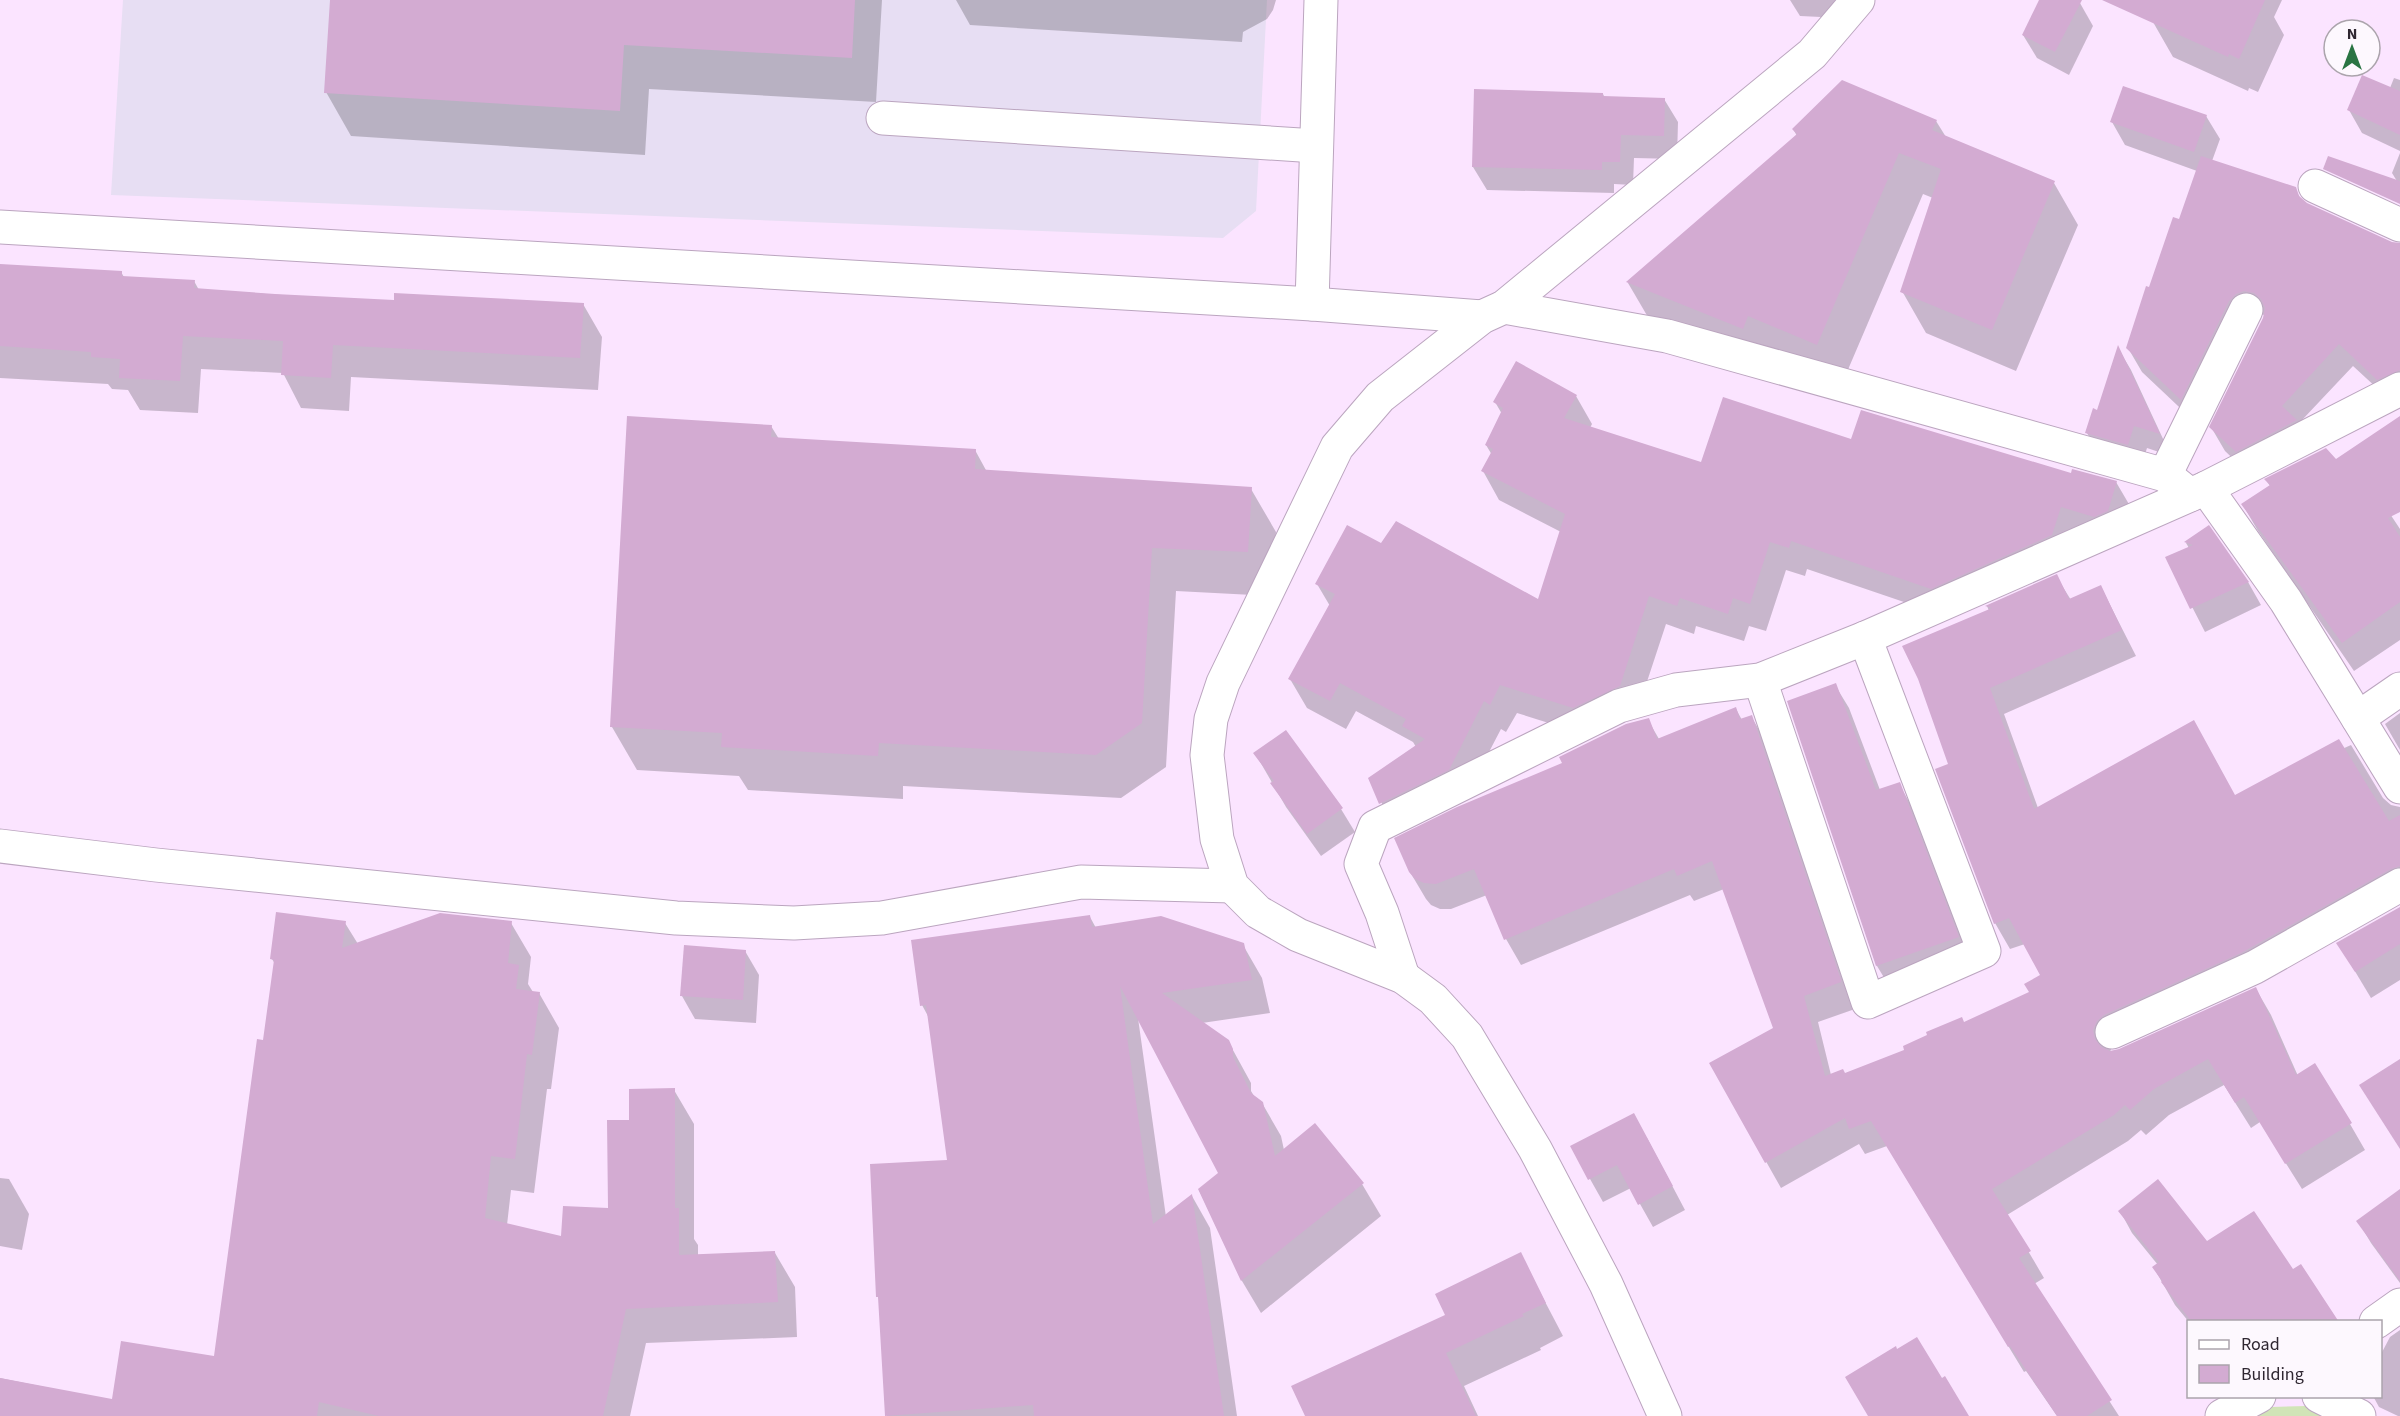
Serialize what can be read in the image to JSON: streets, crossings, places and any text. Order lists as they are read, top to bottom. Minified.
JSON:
{"legend":["Road","Building"],"north":"top"}
